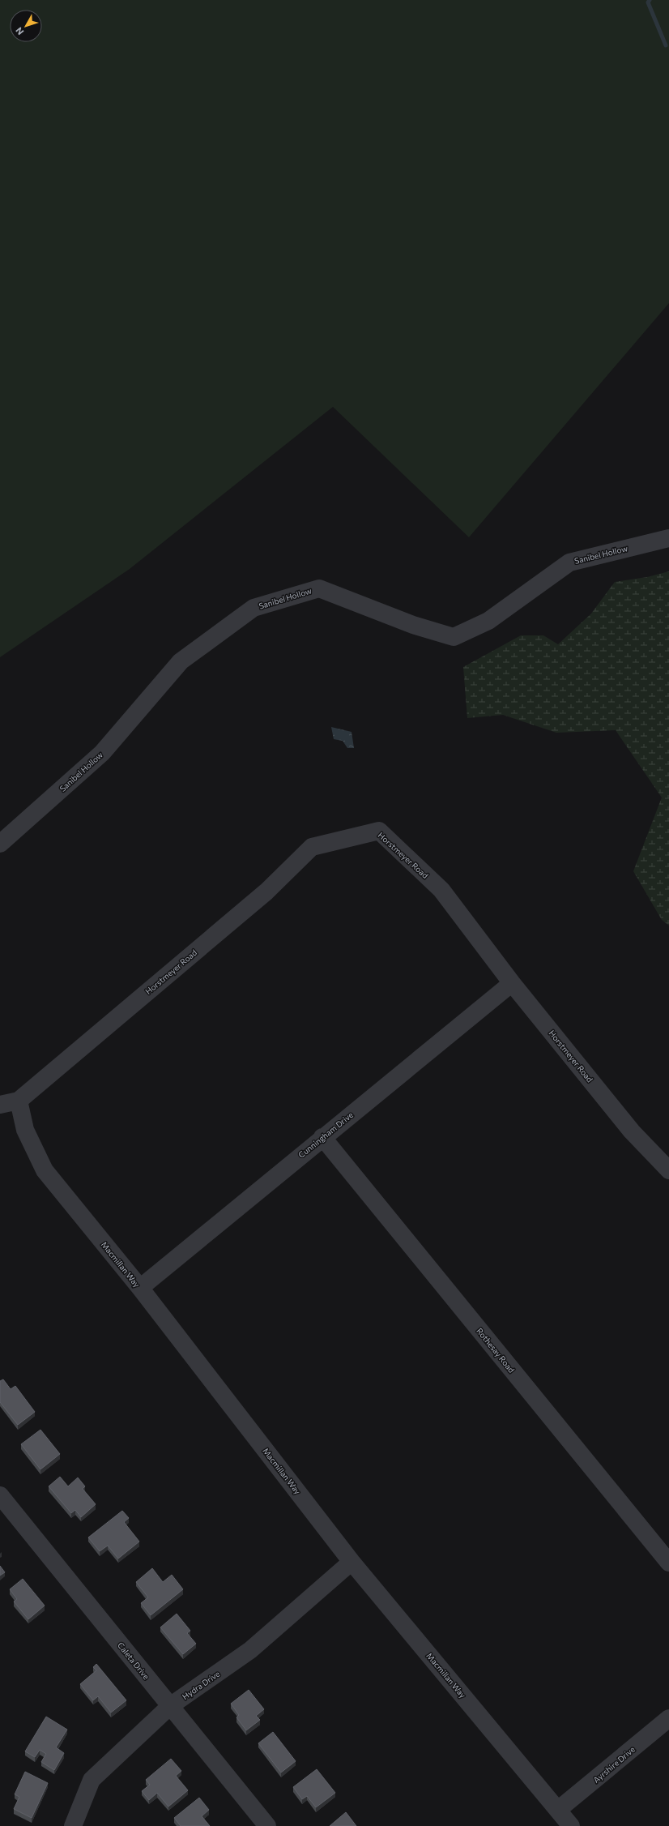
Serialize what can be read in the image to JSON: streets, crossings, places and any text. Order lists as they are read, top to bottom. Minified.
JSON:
{"streets":{"street":["Sanibel Hollow","Horstmeyer Road","Cunningham Drive","Macmillan Way","Rothesay Road","Caleta Drive","Hydra Drive","Ayrshire Drive"]},"crossings":[["Horstmeyer Road","Cunningham Drive"],["Horstmeyer Road","Macmillan Way"],["Cunningham Drive","Macmillan Way"],["Cunningham Drive","Rothesay Road"],["Macmillan Way","Hydra Drive"],["Macmillan Way","Ayrshire Drive"],["Caleta Drive","Hydra Drive"]],"north":"bottom left"}
